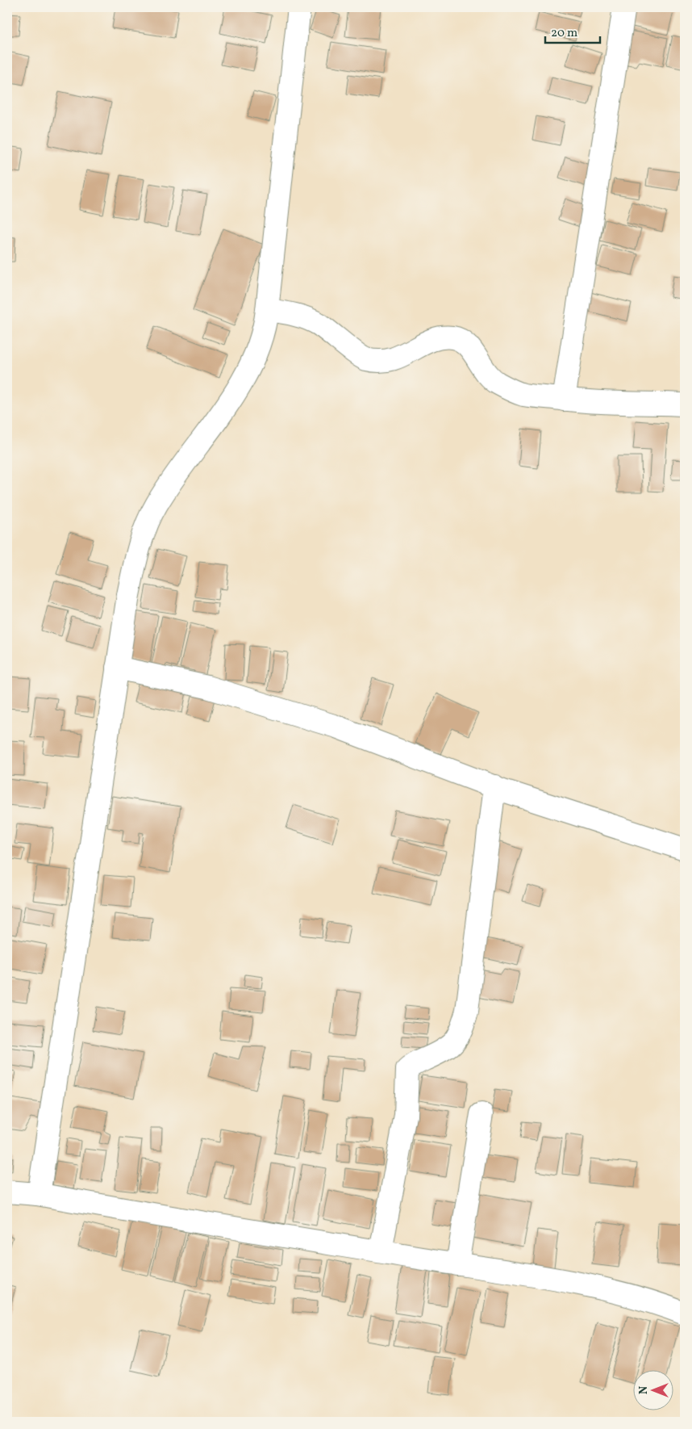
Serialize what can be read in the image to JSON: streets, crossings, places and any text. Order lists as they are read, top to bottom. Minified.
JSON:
{"scale_bar":"20 m","north":"left"}
